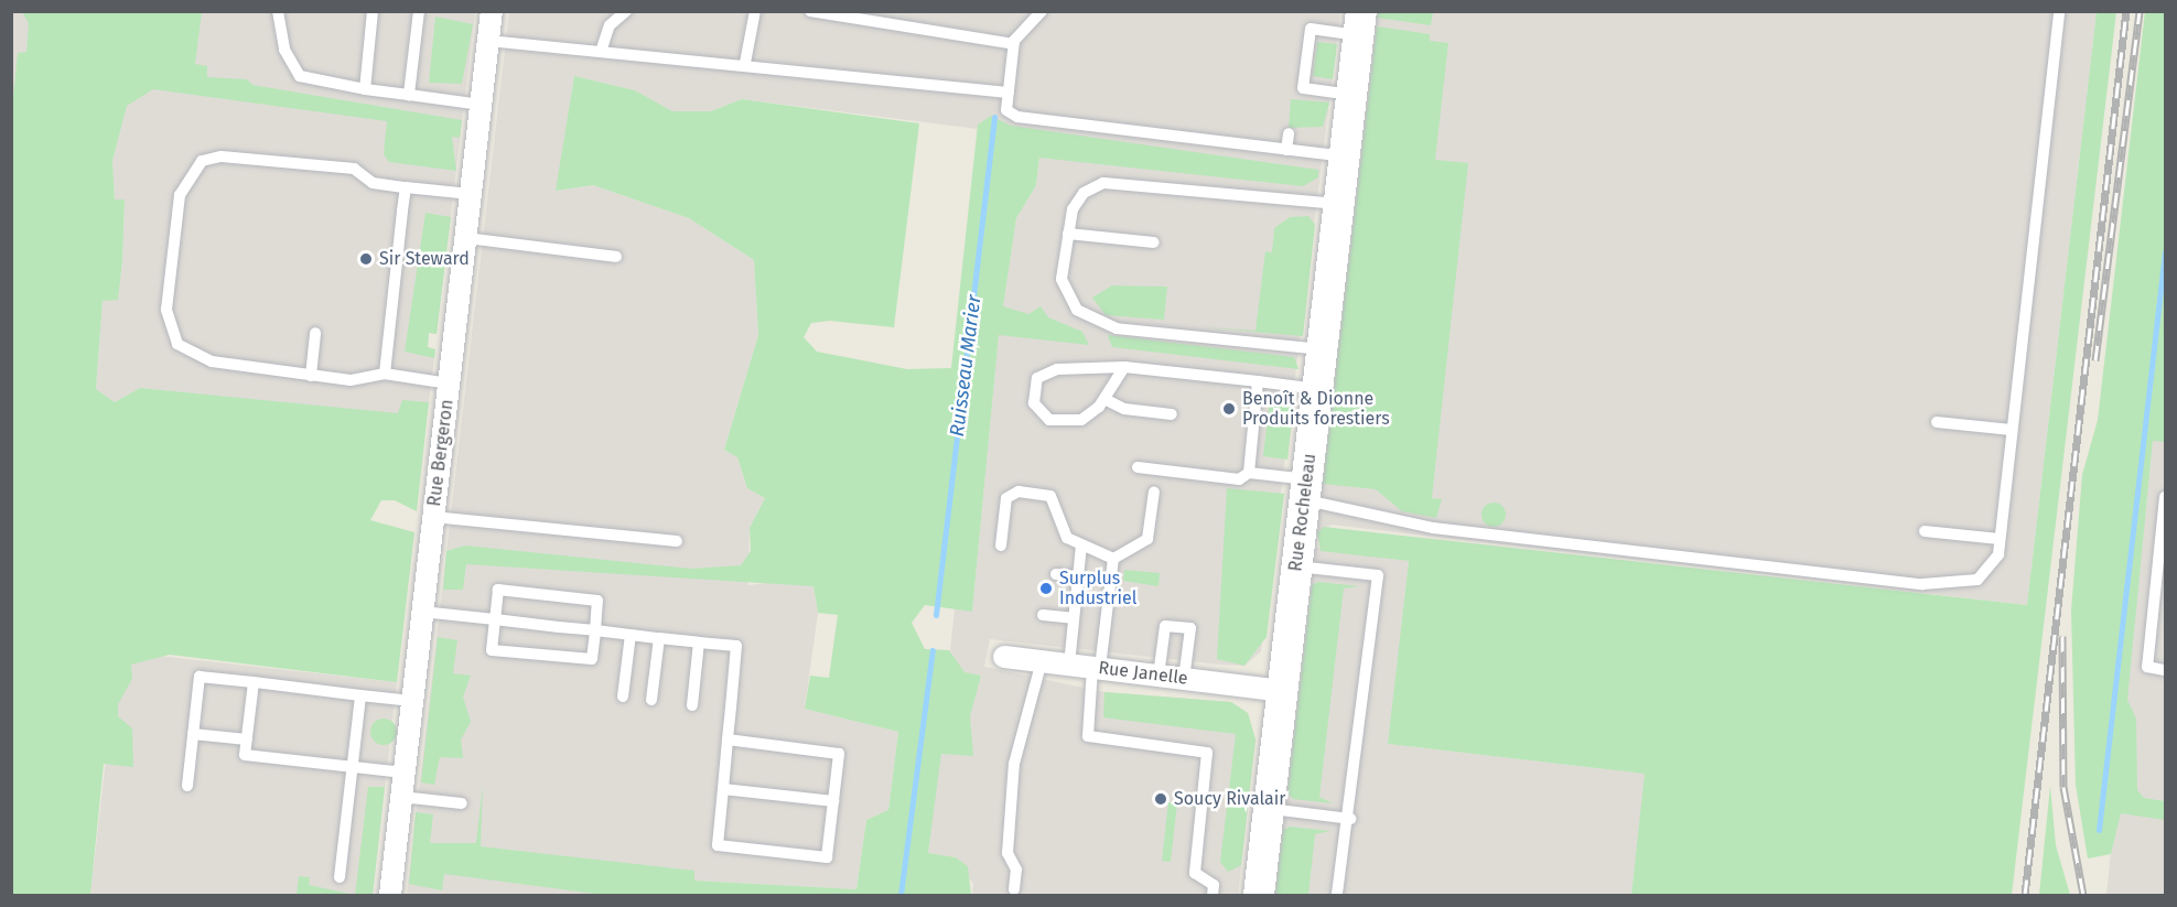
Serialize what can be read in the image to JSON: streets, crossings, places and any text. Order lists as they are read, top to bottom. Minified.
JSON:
{"streets":{"street":["Rue Bergeron","Rue Rocheleau","Rue Janelle"]},"crossings":[["Rue Rocheleau","Rue Janelle"]],"water":["Ruisseau Marier"],"places":["Sir Steward","Benoît & Dionne Produits forestiers","Surplus Industriel","Soucy Rivalair"]}
